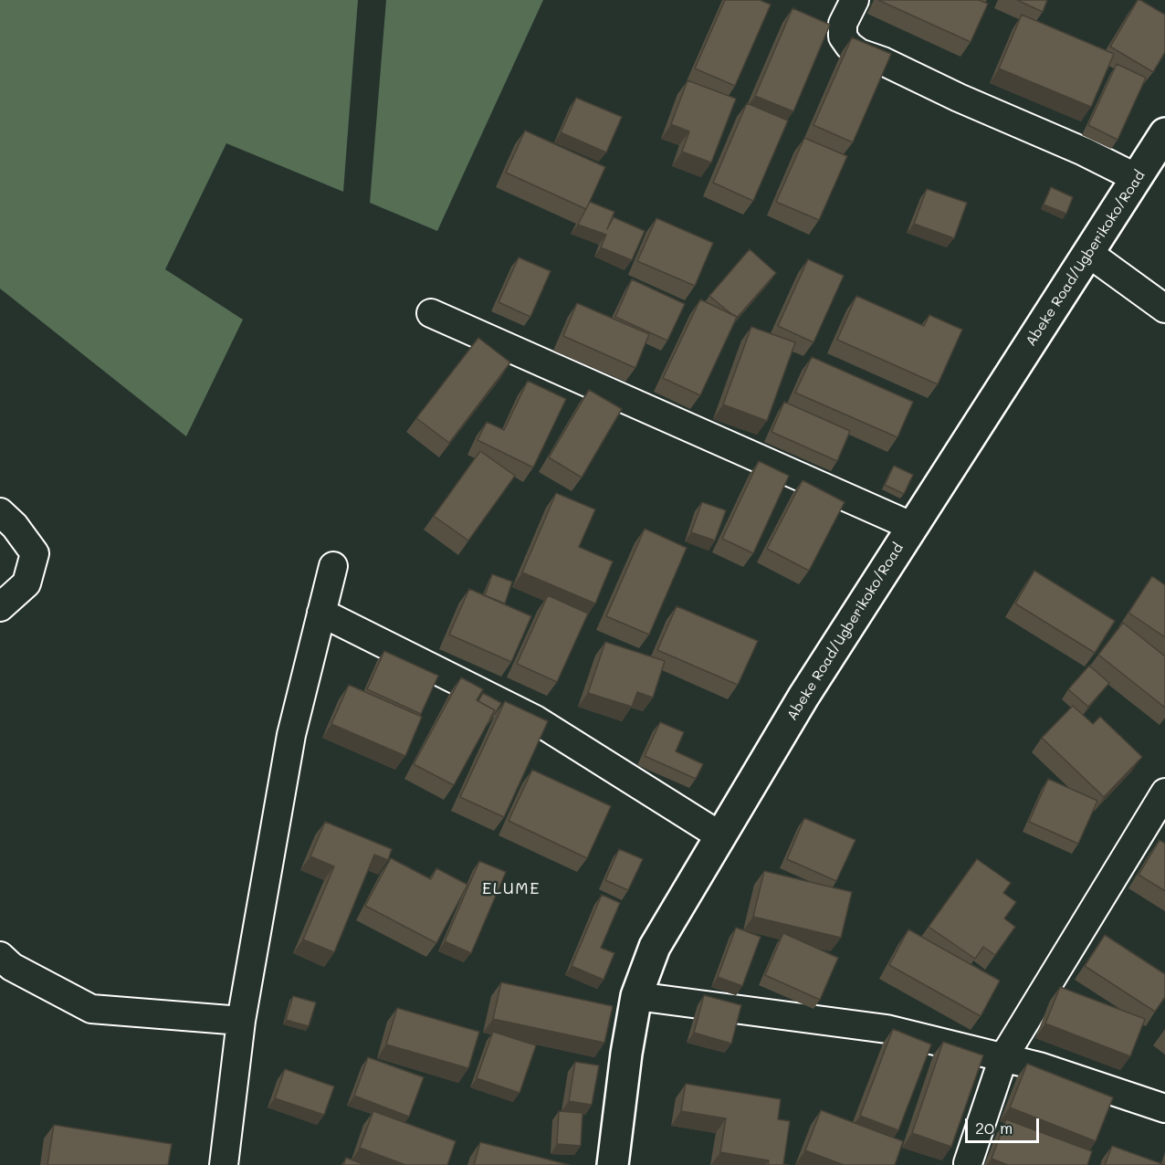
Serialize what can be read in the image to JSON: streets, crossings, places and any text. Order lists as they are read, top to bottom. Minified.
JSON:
{"streets":{"street":["Abeke Road/Ugberikoko/Road"]},"districts":["ELUME"],"scale_bar":"20 m"}
